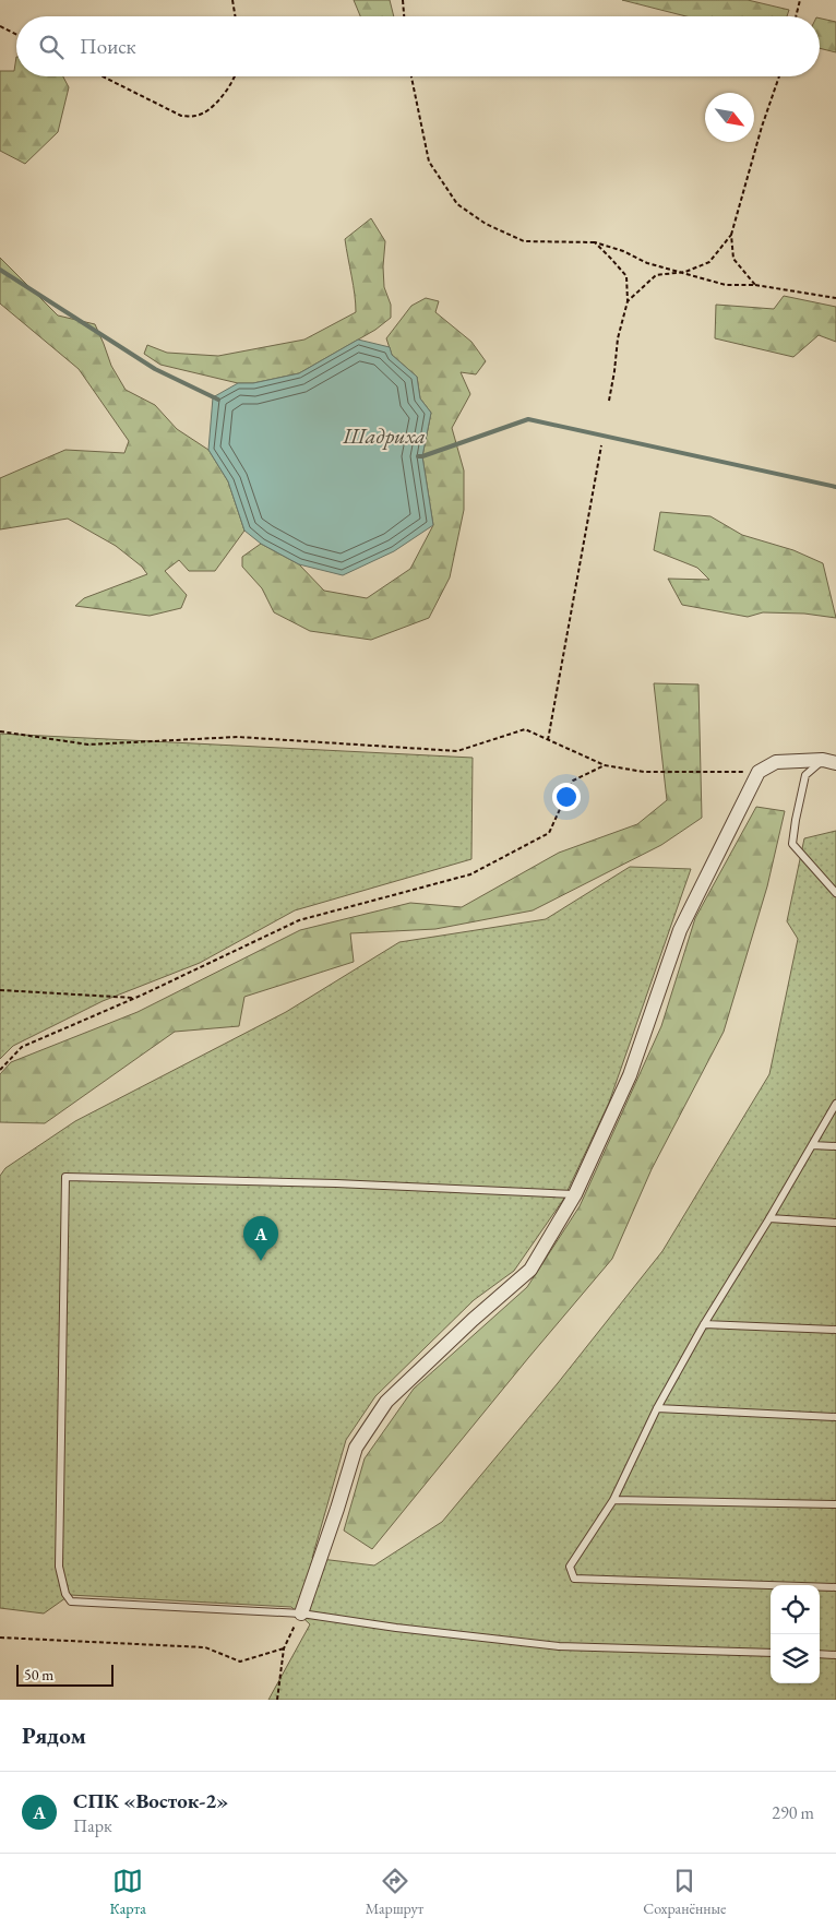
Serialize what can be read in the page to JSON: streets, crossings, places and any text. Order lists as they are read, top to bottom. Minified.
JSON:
{"water":["Шадриха"],"scale_bar":"50 m","north":"bottom right","page":{"search":"Поиск","pins":"A","scale":"50 m","heading":"Рядом","list":[{"mark":"A","name":"СПК «Восток-2»","note":"Парк","value":"290 m"}],"nav":["Карта","Маршрут","Сохранённые"]}}
